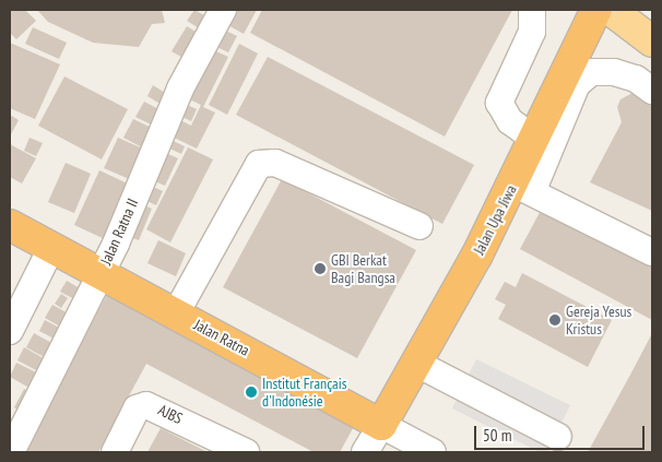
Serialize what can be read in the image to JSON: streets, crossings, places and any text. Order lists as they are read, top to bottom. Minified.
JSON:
{"streets":{"highway":["Jalan Upa Jiwa","Jalan Ratna"],"street":["Jalan Ratna II","AJBS"]},"crossings":[["Jalan Upa Jiwa","Jalan Ratna"],["Jalan Ratna II","Jalan Ratna"]],"places":["GBI Berkat Bagi Bangsa","Gereja Yesus Kristus","Institut Français d'Indonésie"],"scale_bar":"50 m"}
